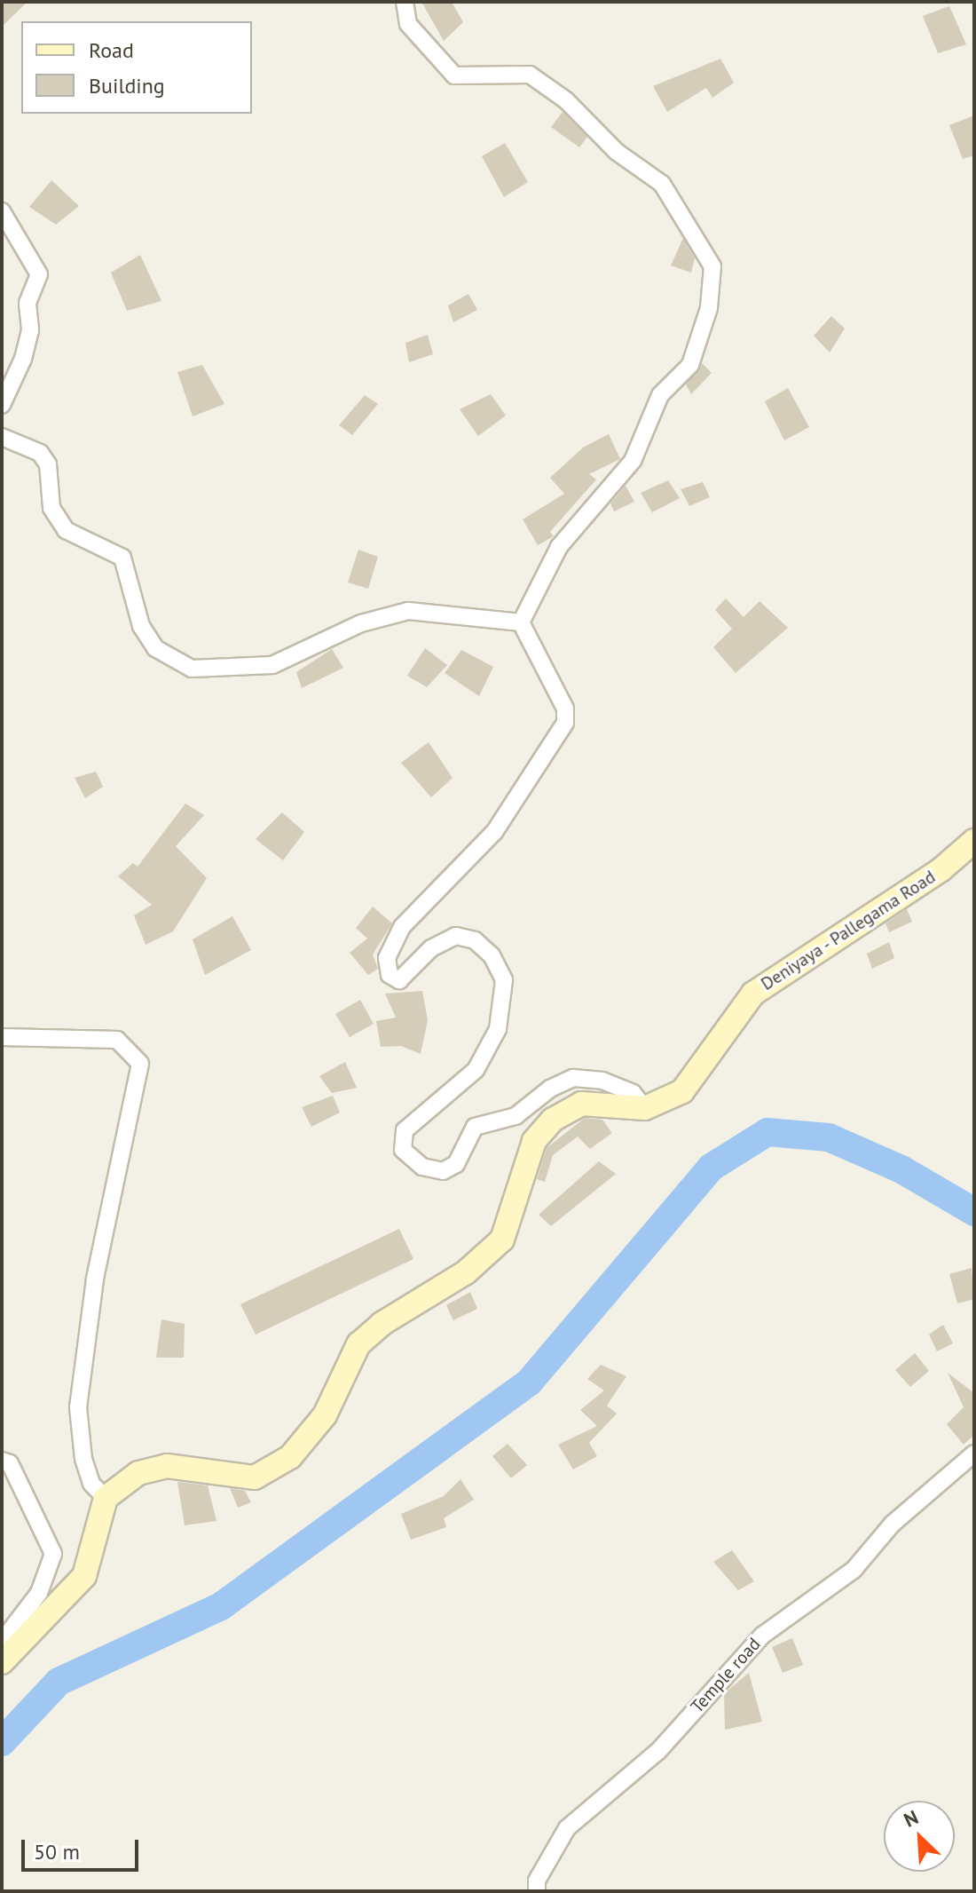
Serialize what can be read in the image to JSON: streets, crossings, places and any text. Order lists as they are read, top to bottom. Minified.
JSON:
{"streets":{"main road":["Deniyaya - Pallegama Road"],"street":["Temple road"]},"legend":["Road","Building"],"scale_bar":"50 m","north":"top left"}
